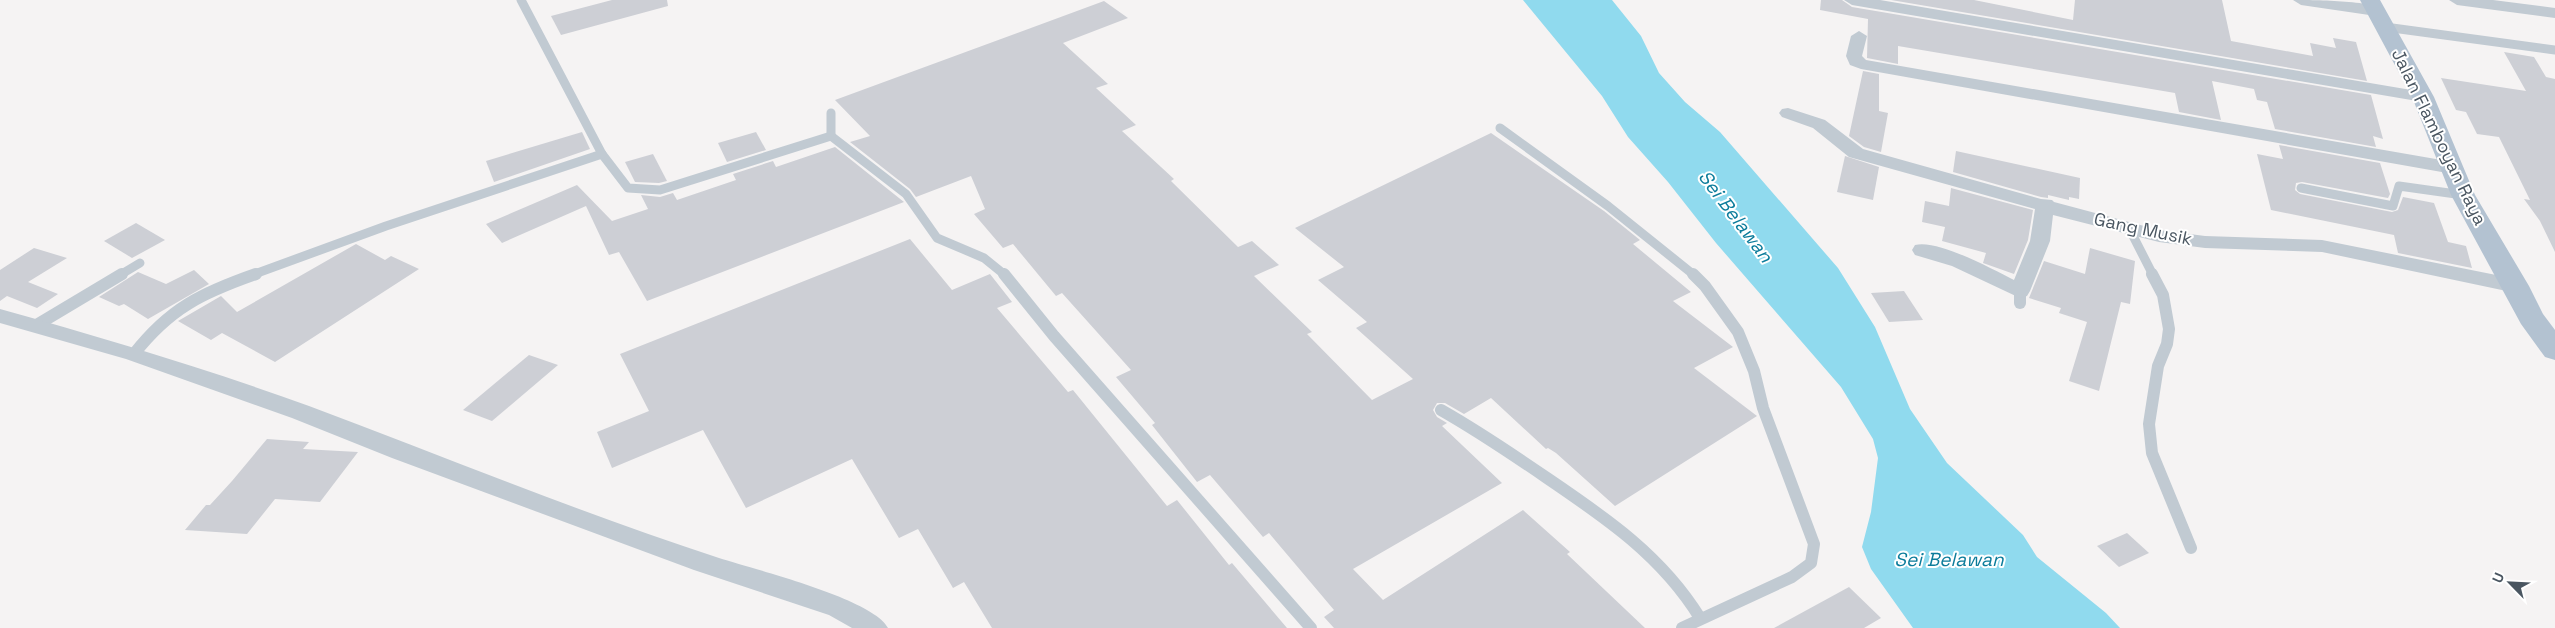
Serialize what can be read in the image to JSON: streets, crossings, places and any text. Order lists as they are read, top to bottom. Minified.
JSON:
{"streets":{"main road":["Jalan Flamboyan Raya"],"street":["Gang Musik"]},"crossings":[["Jalan Flamboyan Raya","Gang Musik"]],"water":["Sei Belawan"],"north":"top left"}
